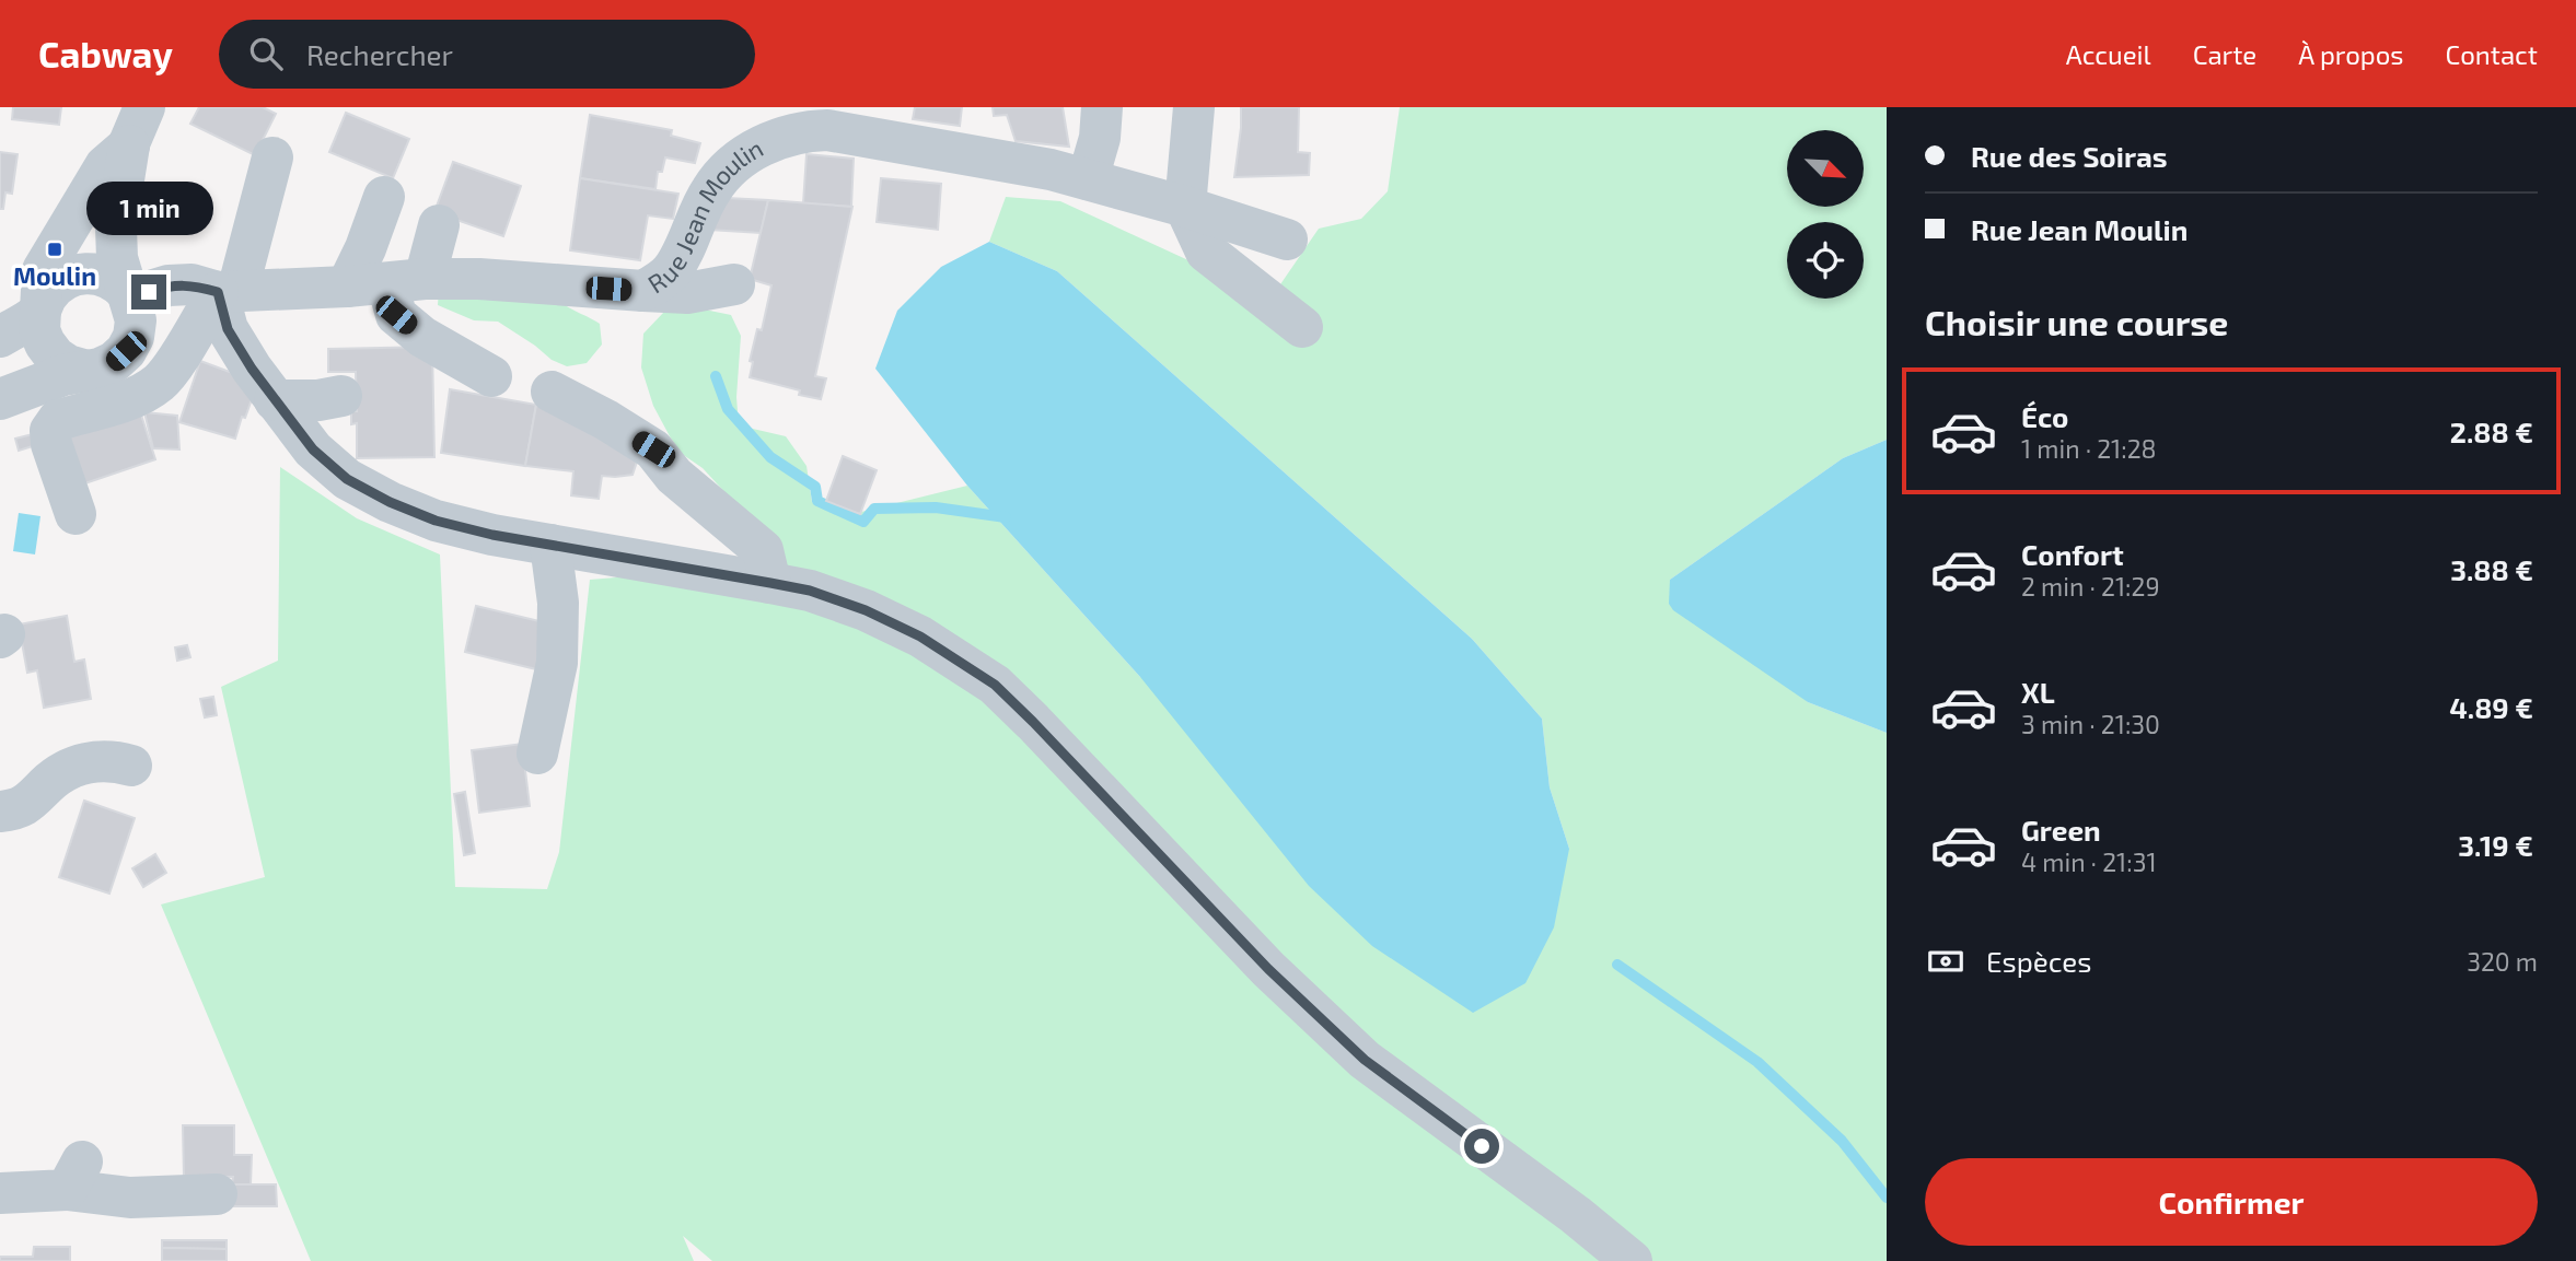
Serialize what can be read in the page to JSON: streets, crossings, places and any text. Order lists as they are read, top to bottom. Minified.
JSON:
{"streets":{"street":["Rue Jean Moulin"]},"places":{"transit":["Moulin"]},"north":"bottom right","page":{"header":"Cabway","search":"Rechercher","nav":["Accueil","Carte","À propos","Contact"],"banner":["Rue des Soiras","Rue Jean Moulin"],"bubble":"1 min","heading":"Choisir une course","list":[{"name":"Éco","note":"1 min · 21:28","value":"2.88 €"},{"name":"Confort","note":"2 min · 21:29","value":"3.88 €"},{"name":"XL","note":"3 min · 21:30","value":"4.89 €"},{"name":"Green","note":"4 min · 21:31","value":"3.19 €"}],"pay":["Espèces","320 m"],"buttons":"Confirmer"}}
